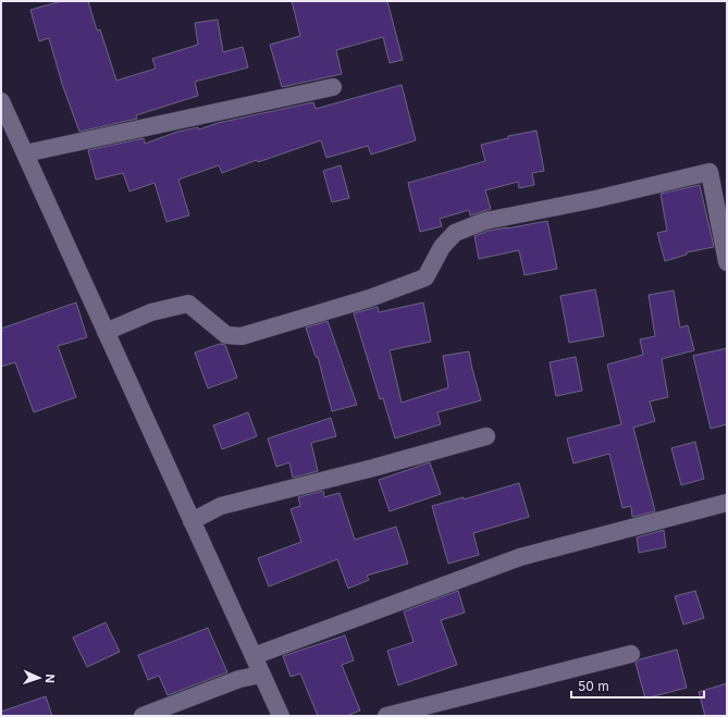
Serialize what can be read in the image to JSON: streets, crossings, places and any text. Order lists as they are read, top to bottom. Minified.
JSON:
{"scale_bar":"50 m","north":"right"}
